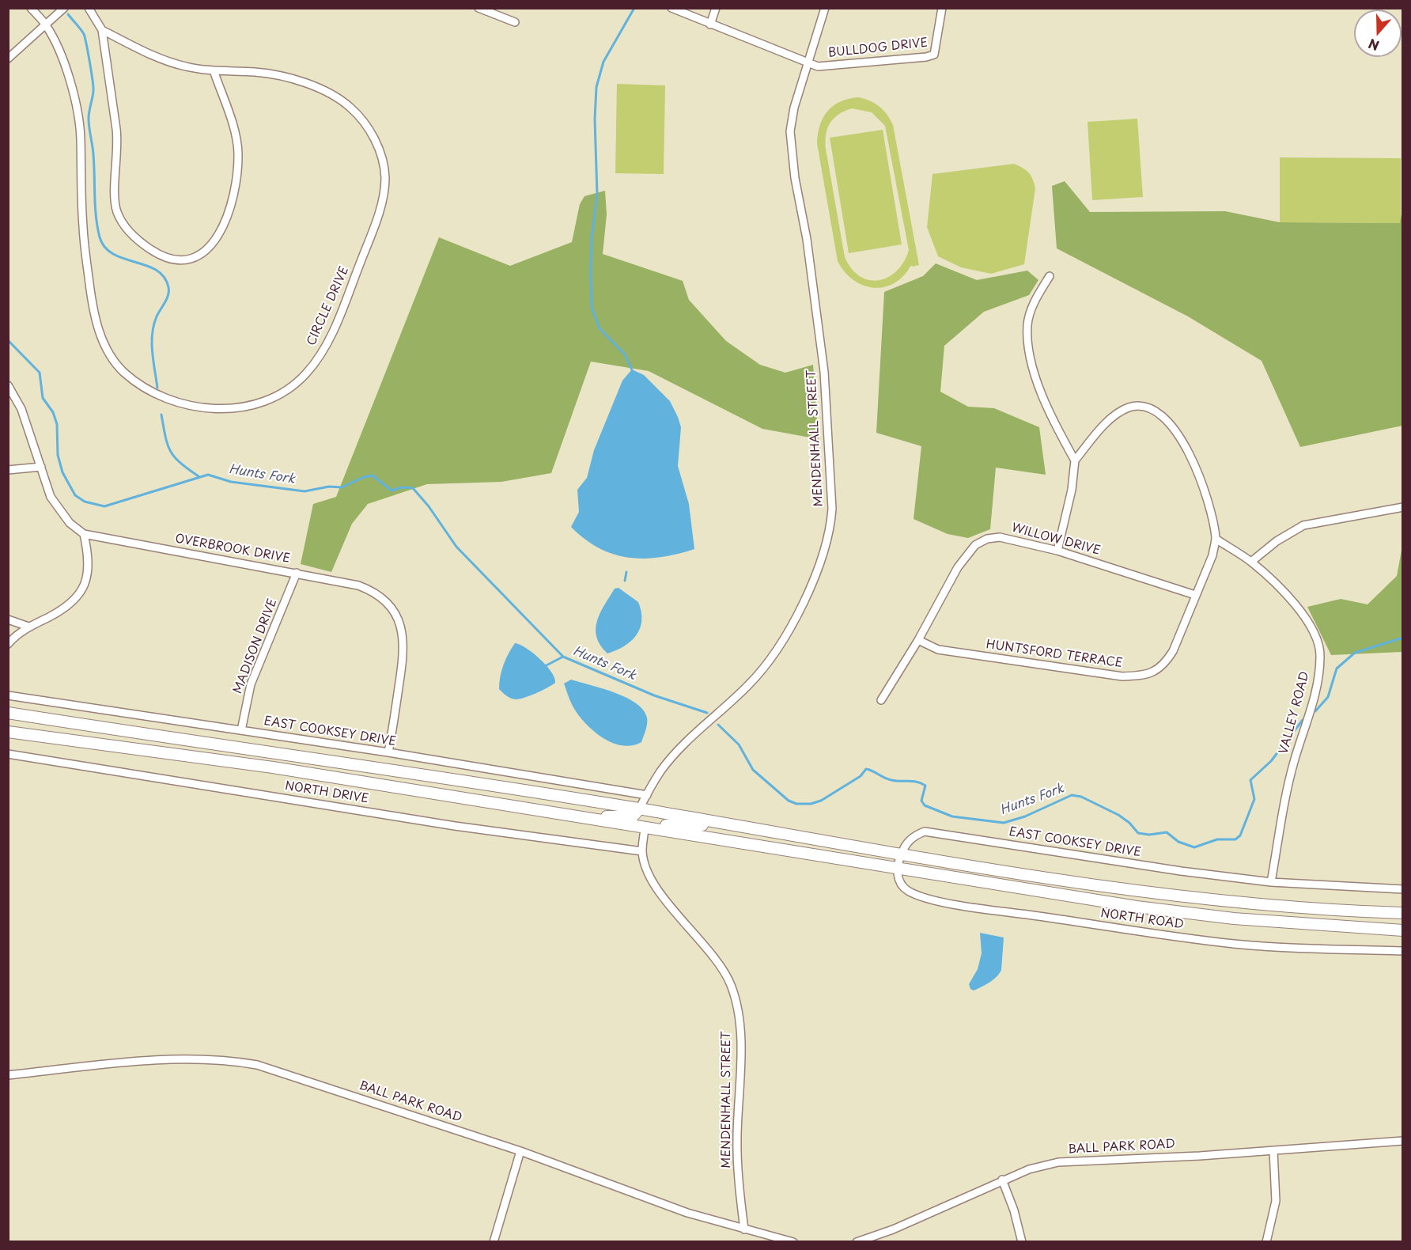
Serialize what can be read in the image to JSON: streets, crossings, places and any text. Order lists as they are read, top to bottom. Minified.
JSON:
{"streets":{"street":["BULLDOG DRIVE","CIRCLE DRIVE","MENDENHALL STREET","WILLOW DRIVE","OVERBROOK DRIVE","MADISON DRIVE","HUNTSFORD TERRACE","VALLEY ROAD","EAST COOKSEY DRIVE","NORTH DRIVE","NORTH ROAD","BALL PARK ROAD"]},"crossings":[["BULLDOG DRIVE","MENDENHALL STREET"],["MENDENHALL STREET","EAST COOKSEY DRIVE"],["MENDENHALL STREET","NORTH DRIVE"],["MENDENHALL STREET","BALL PARK ROAD"],["WILLOW DRIVE","HUNTSFORD TERRACE"],["OVERBROOK DRIVE","MADISON DRIVE"],["OVERBROOK DRIVE","EAST COOKSEY DRIVE"],["MADISON DRIVE","EAST COOKSEY DRIVE"],["HUNTSFORD TERRACE","VALLEY ROAD"],["VALLEY ROAD","EAST COOKSEY DRIVE"],["EAST COOKSEY DRIVE","NORTH ROAD"]],"water":["Hunts Fork"],"north":"bottom"}
